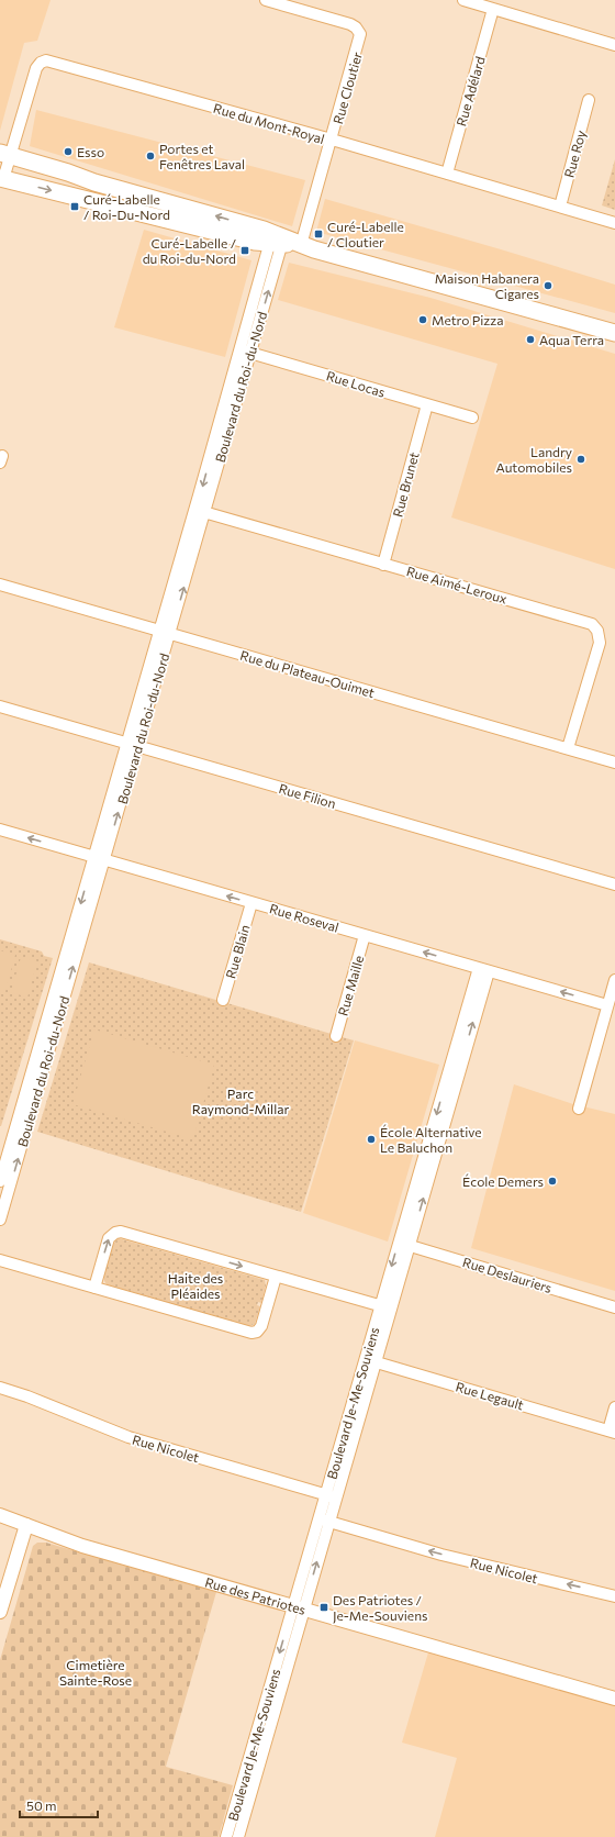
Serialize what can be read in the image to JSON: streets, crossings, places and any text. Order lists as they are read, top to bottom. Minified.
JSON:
{"streets":{"street":["Rue Cloutier","Rue Adélard","Rue du Mont-Royal","Rue Roy","Rue Locas","Boulevard du Roi-du-Nord","Rue Brunet","Rue Aimé-Leroux","Rue du Plateau-Ouimet","Rue Filion","Rue Roseval","Rue Blain","Rue Maille","Rue Deslauriers","Rue Legault","Boulevard Je-Me-Souviens","Rue Nicolet","Rue des Patriotes"]},"crossings":[["Rue Cloutier","Rue du Mont-Royal"],["Rue Adélard","Rue du Mont-Royal"],["Rue du Mont-Royal","Rue Roy"],["Rue Locas","Boulevard du Roi-du-Nord"],["Rue Locas","Rue Brunet"],["Boulevard du Roi-du-Nord","Rue Aimé-Leroux"],["Boulevard du Roi-du-Nord","Rue du Plateau-Ouimet"],["Boulevard du Roi-du-Nord","Rue Filion"],["Boulevard du Roi-du-Nord","Rue Roseval"],["Rue Brunet","Rue Aimé-Leroux"],["Rue Aimé-Leroux","Rue du Plateau-Ouimet"],["Rue Roseval","Rue Blain"],["Rue Roseval","Rue Maille"],["Rue Roseval","Boulevard Je-Me-Souviens"],["Rue Deslauriers","Boulevard Je-Me-Souviens"],["Rue Legault","Boulevard Je-Me-Souviens"],["Boulevard Je-Me-Souviens","Rue Nicolet"],["Boulevard Je-Me-Souviens","Rue des Patriotes"]],"one_way":["Rue Roseval","Rue Nicolet"],"parks":["Parc Raymond-Millar","Haite des Pléaides","Cimetière Sainte-Rose"],"places":{"other":["Esso","Portes et Fenêtres Laval","Maison Habanera Cigares","Metro Pizza","Aqua Terra","Landry Automobiles","École Alternative Le Baluchon","École Demers"],"transit":["Curé-Labelle / Roi-Du-Nord","Curé-Labelle / Cloutier","Curé-Labelle / du Roi-du-Nord","Des Patriotes / Je-Me-Souviens"]},"scale_bar":"50 m"}
